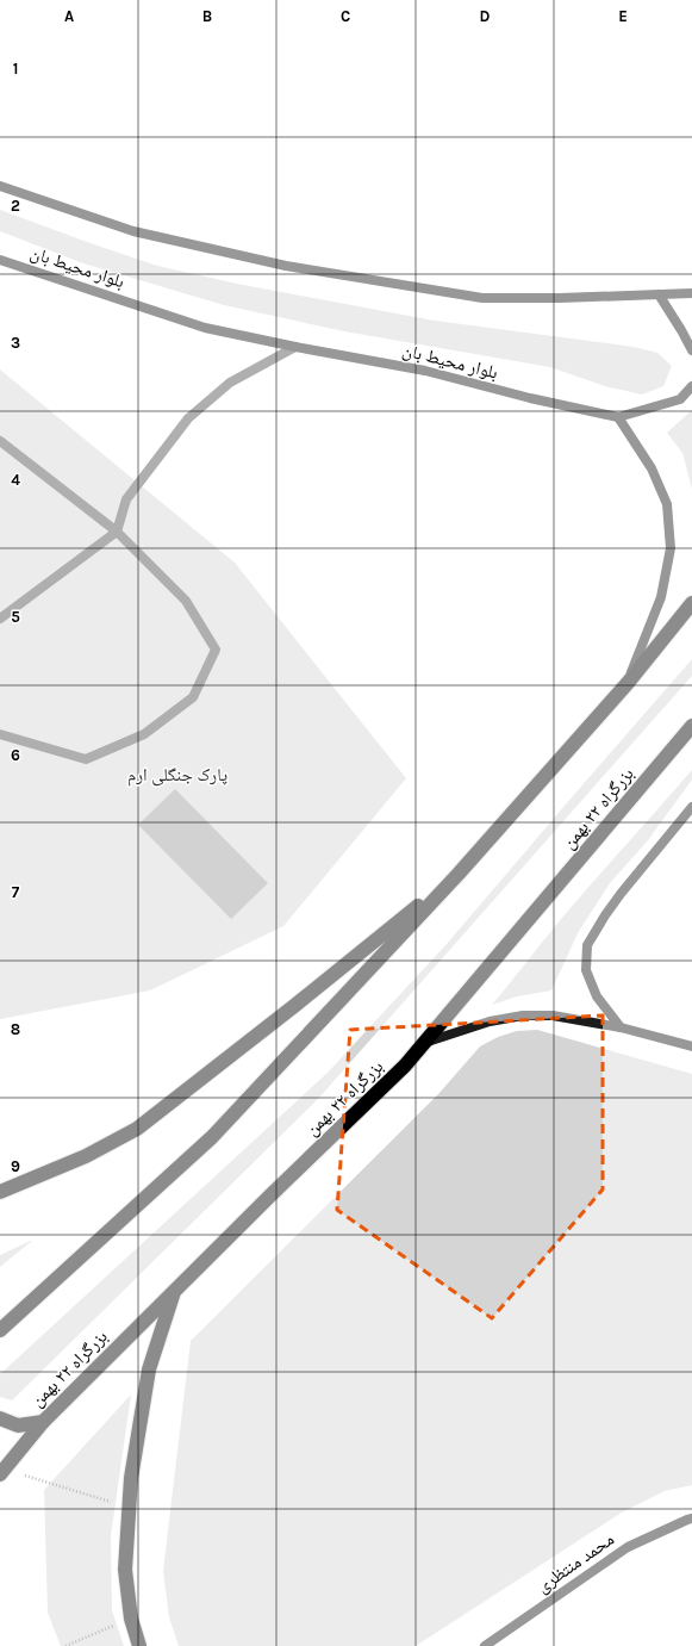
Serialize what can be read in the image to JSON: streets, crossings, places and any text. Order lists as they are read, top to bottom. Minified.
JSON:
{"streets":{"highway":["بزرگراه ۲۲ بهمن"],"main road":["بلوار محیط بان","محمد منتظری"]},"parks":["پارک جنگلی ارم"],"grid":{"columns":["A","B","C","D","E"],"rows":["1","2","3","4","5","6","7","8","9"]}}
